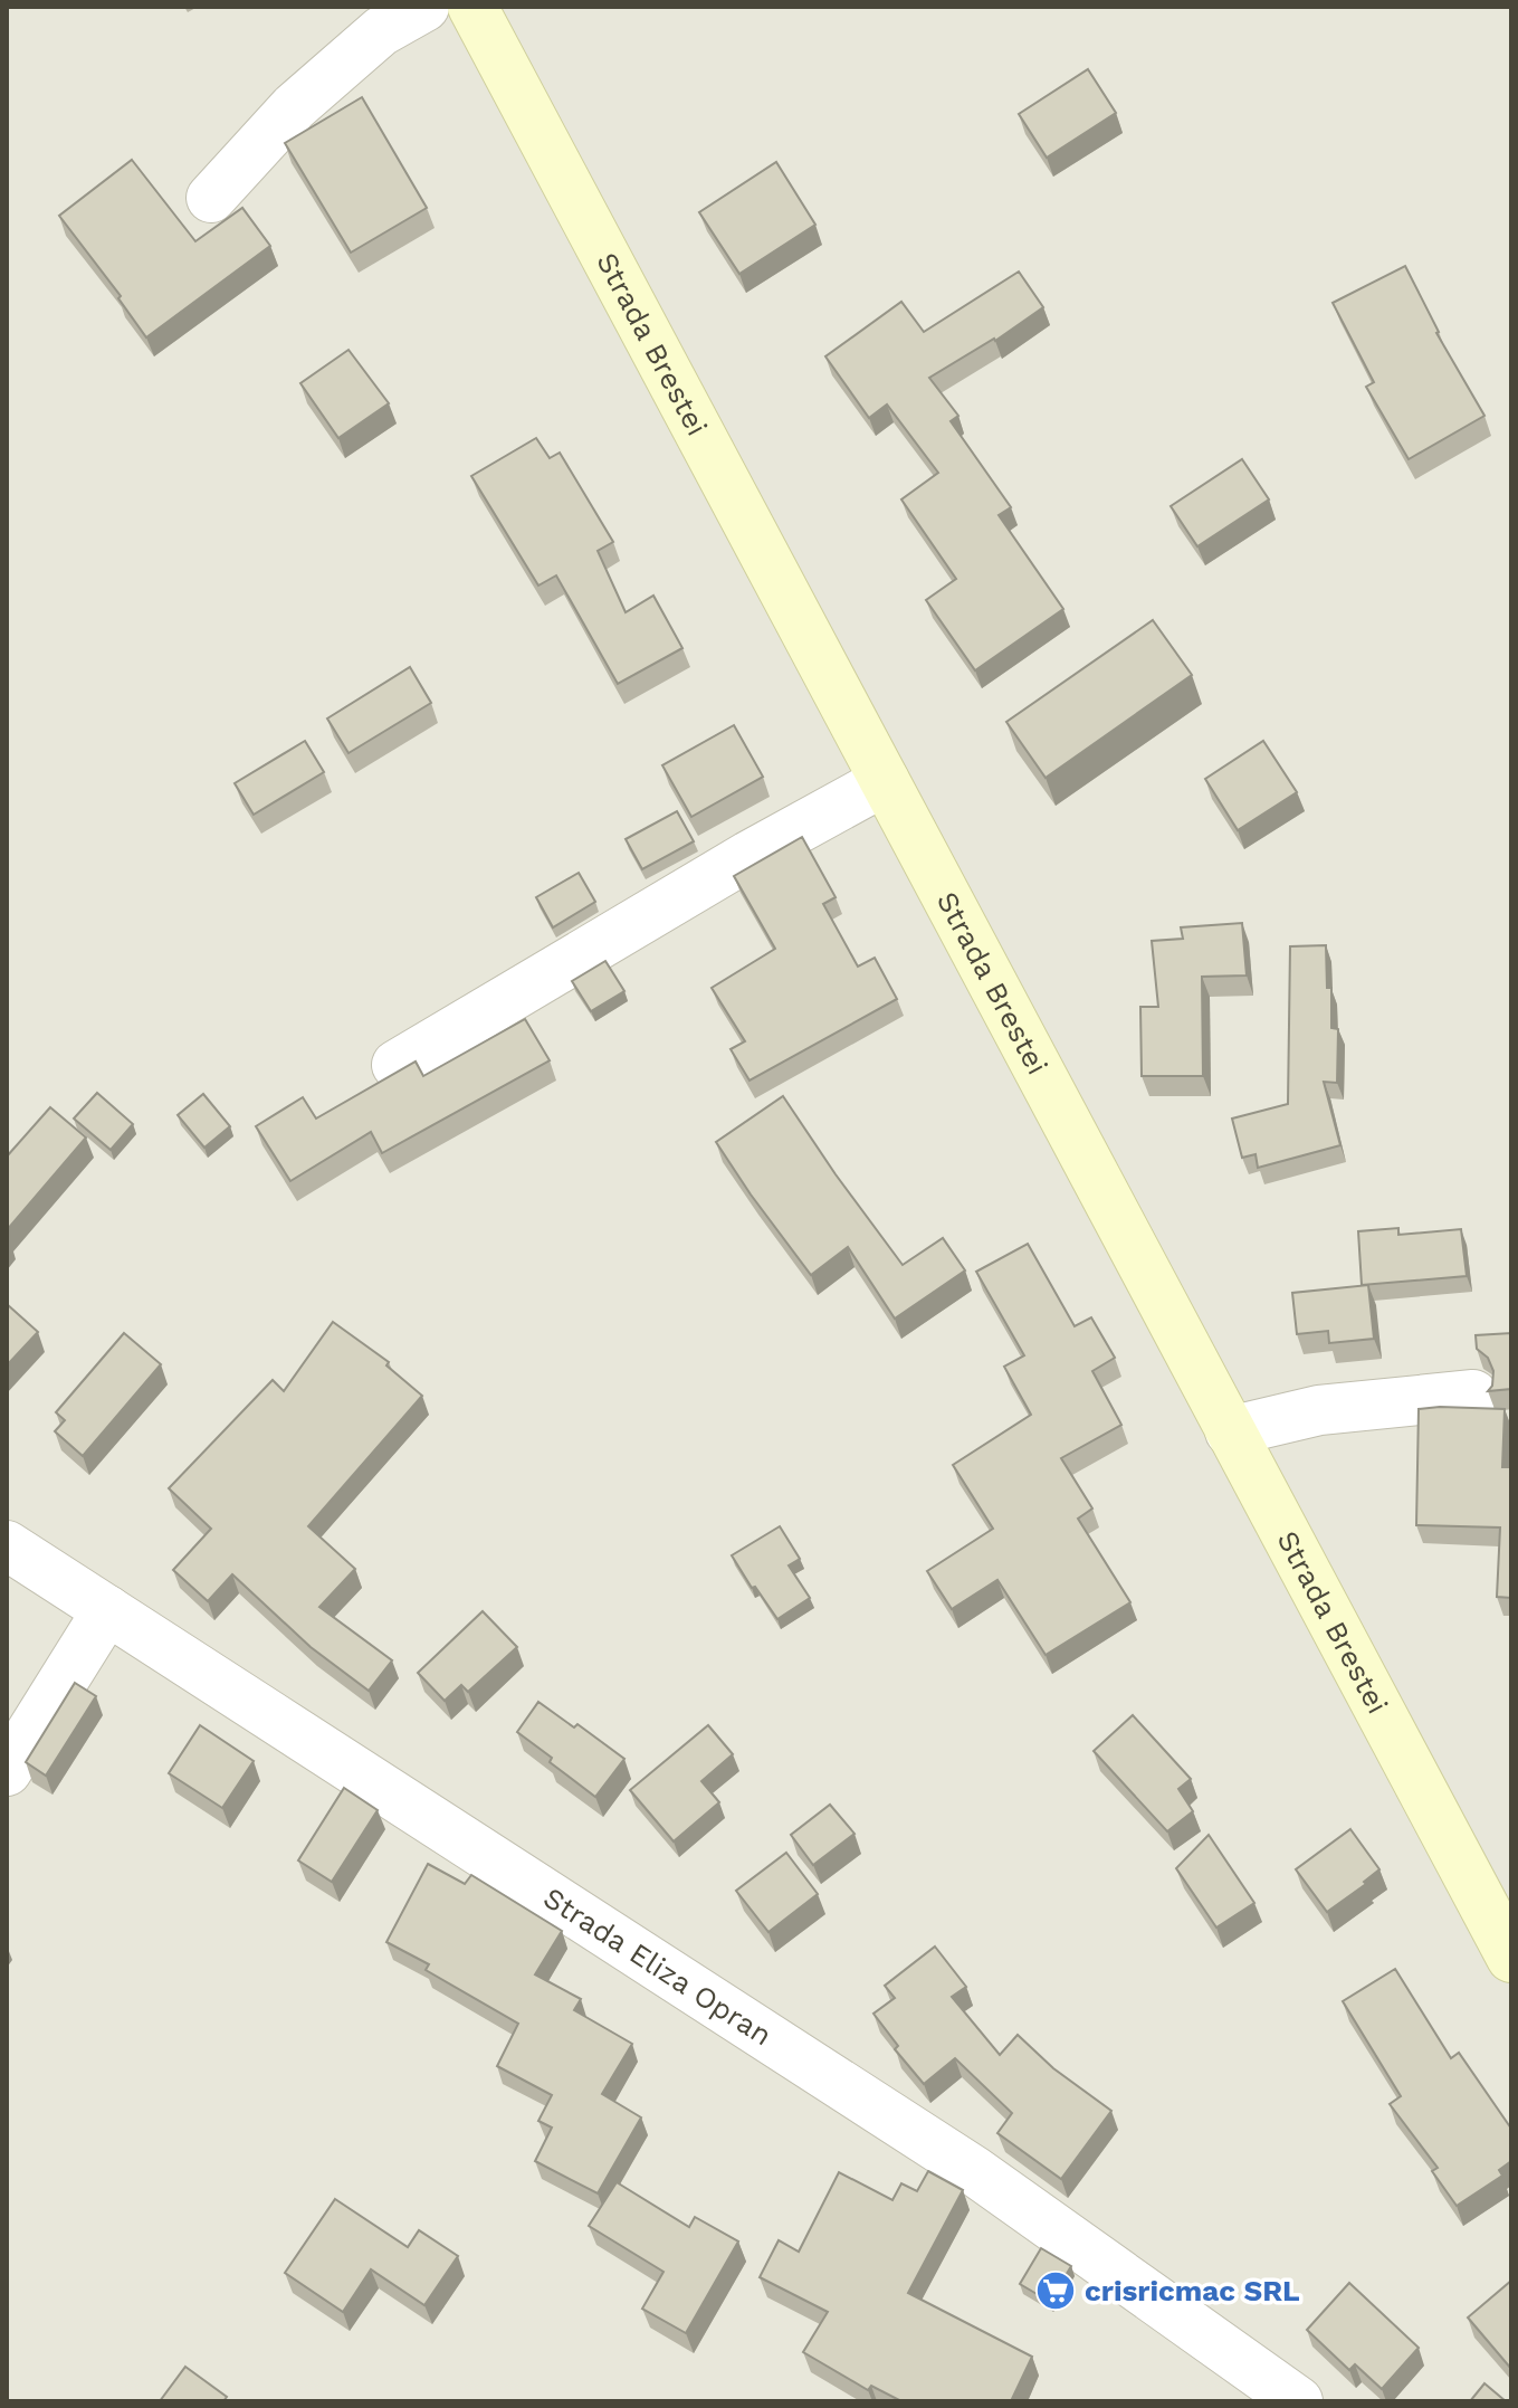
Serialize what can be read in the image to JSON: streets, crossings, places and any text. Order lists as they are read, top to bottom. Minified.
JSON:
{"streets":{"main road":["Strada Brestei"],"street":["Strada Eliza Opran"]},"places":{"supermarket":["crisricmac SRL"]}}
